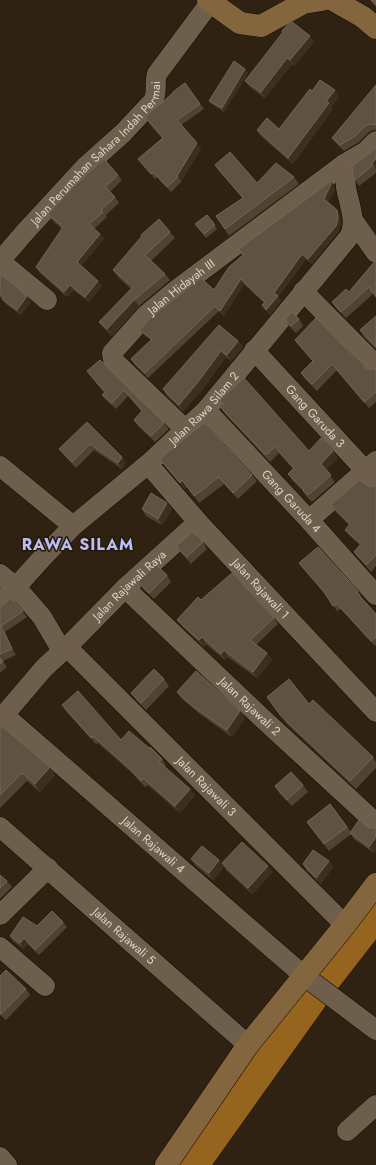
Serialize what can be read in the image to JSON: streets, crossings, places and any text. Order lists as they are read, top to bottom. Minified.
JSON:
{"streets":{"street":["Jalan Perumahan Sahara Indah Permai","Jalan Hidayah III","Jalan Rawa Silam 2","Gang Garuda 3","Gang Garuda 4","Jalan Rajawali Raya","Jalan Rajawali 1","Jalan Rajawali 2","Jalan Rajawali 3","Jalan Rajawali 4","Jalan Rajawali 5"]},"crossings":[["Jalan Hidayah III","Jalan Rawa Silam 2"],["Jalan Rawa Silam 2","Gang Garuda 3"],["Jalan Rawa Silam 2","Gang Garuda 4"],["Jalan Rawa Silam 2","Jalan Rajawali 1"],["Jalan Rajawali Raya","Jalan Rajawali 1"],["Jalan Rajawali Raya","Jalan Rajawali 2"],["Jalan Rajawali Raya","Jalan Rajawali 3"],["Jalan Rajawali Raya","Jalan Rajawali 4"]],"districts":["RAWA SILAM"]}
